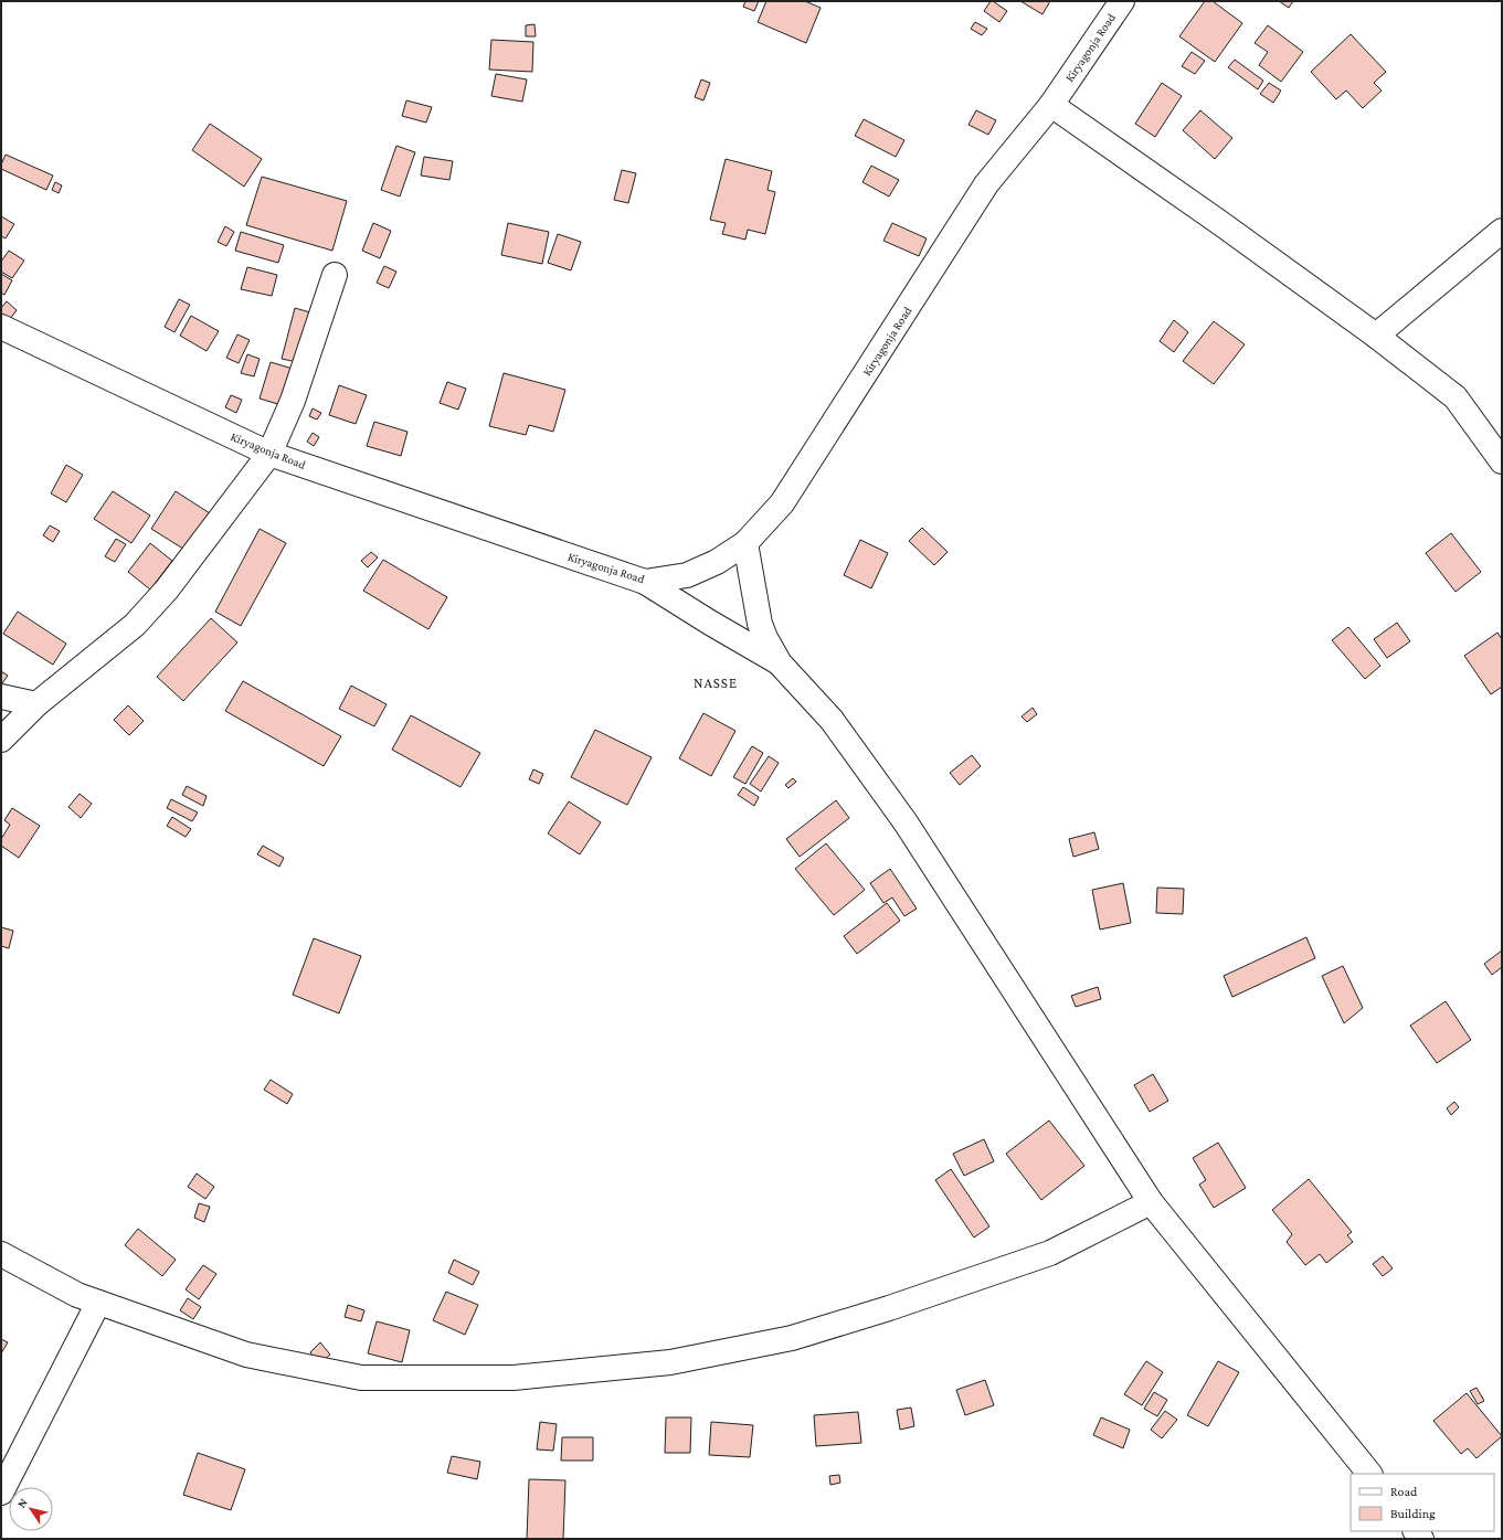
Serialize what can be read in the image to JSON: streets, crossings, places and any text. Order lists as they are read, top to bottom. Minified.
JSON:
{"streets":{"street":["Kiryagonja Road"]},"districts":["NASSE"],"legend":["Road","Building"],"north":"top left"}
